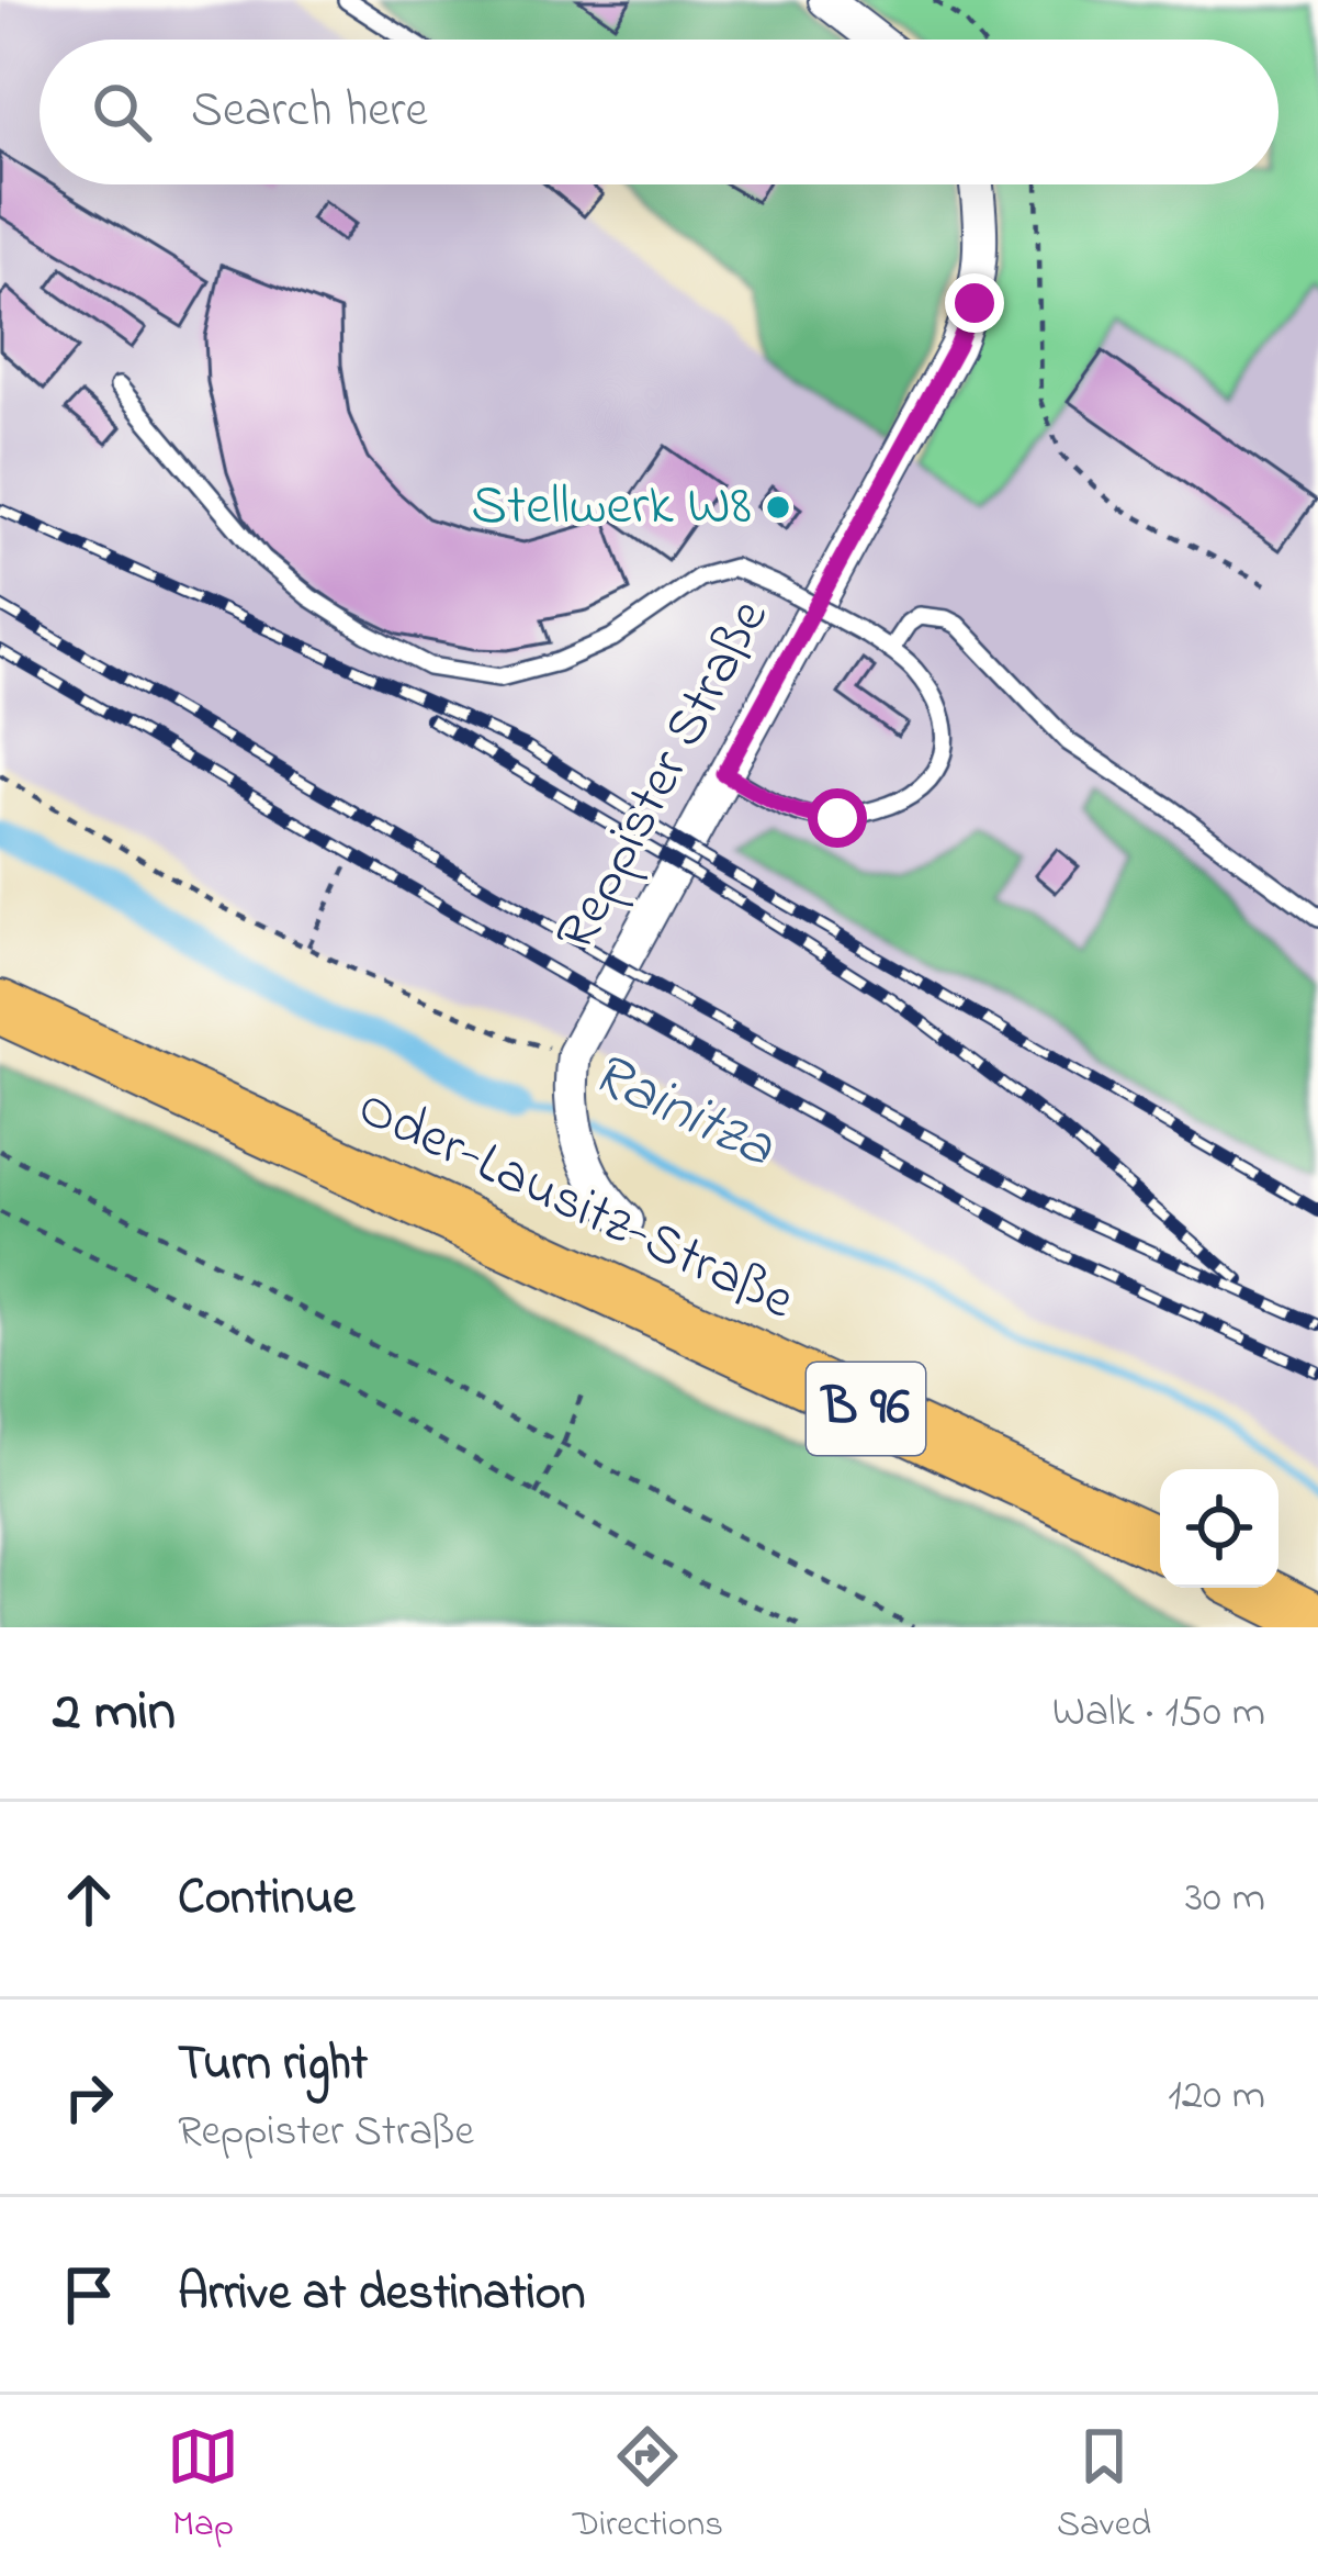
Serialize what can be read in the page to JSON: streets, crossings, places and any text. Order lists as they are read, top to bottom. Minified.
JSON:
{"streets":{"highway":["Oder-Lausitz-Straße","B 96"],"street":["Reppister Straße"]},"water":["Rainitza"],"places":["Stellwerk W8"],"page":{"search":"Search here","heading":["2 min","Walk · 150 m"],"list":[["Continue","30 m"],["Turn right","Reppister Straße","120 m"],"Arrive at destination"],"nav":["Map","Directions","Saved"]}}
